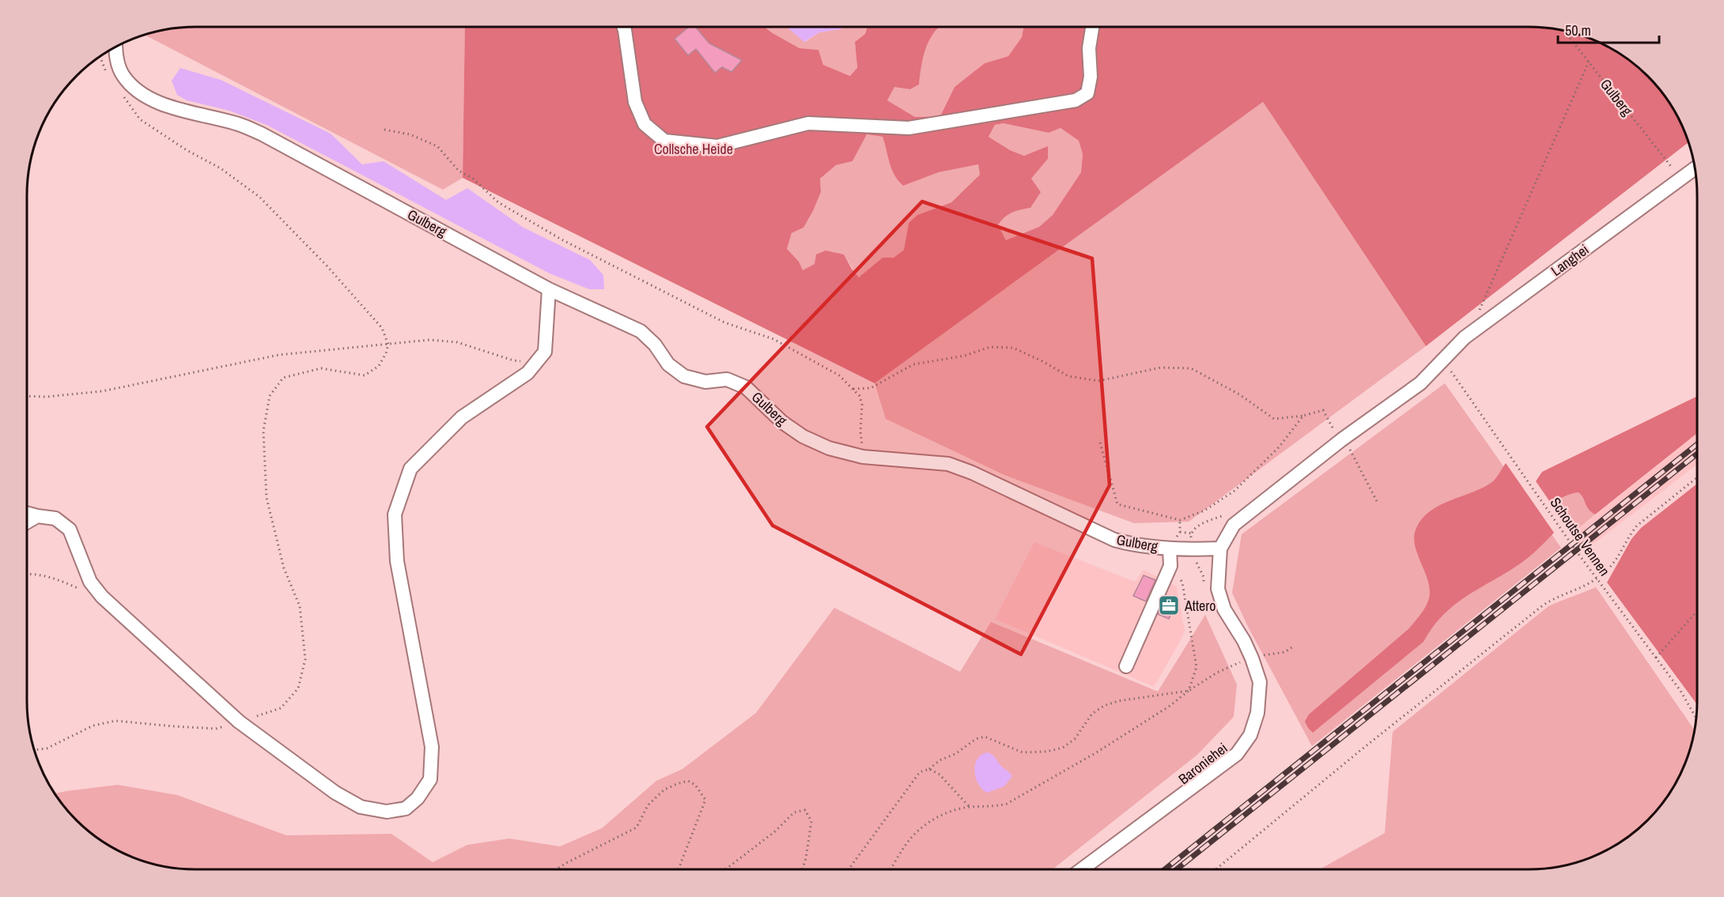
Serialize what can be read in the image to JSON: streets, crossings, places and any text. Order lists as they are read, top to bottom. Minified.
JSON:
{"streets":{"street":["Gulberg","Langhei","Baroniehei"],"path":["Schoutse Vennen"]},"crossings":[["Gulberg","Baroniehei"],["Langhei","Schoutse Vennen"]],"parks":["Collsche Heide"],"places":{"office":["Attero"]},"scale_bar":"50 m"}
